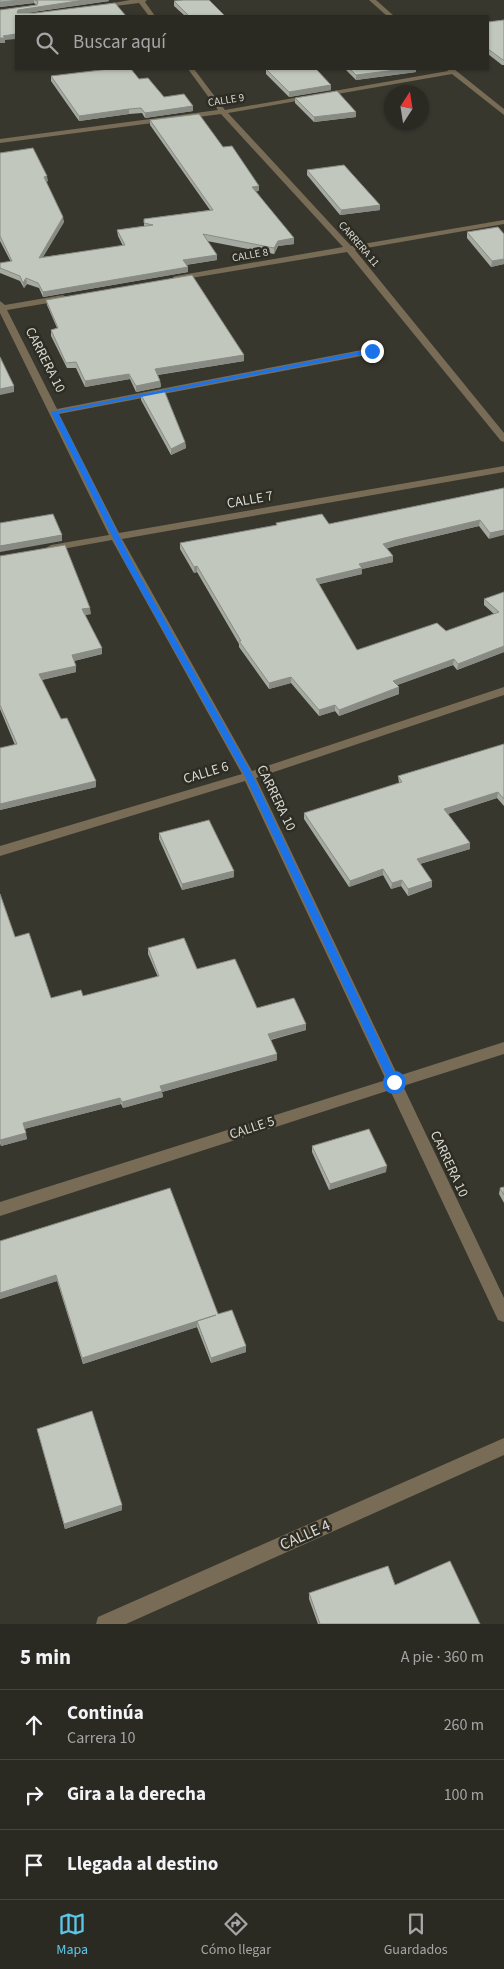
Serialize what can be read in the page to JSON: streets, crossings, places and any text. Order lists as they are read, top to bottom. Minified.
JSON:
{"streets":{"street":["CALLE 9","CARRERA 11","CALLE 8","CARRERA 10","CALLE 7","CALLE 6","CALLE 5","CALLE 4"]},"crossings":[["CALLE 9","CARRERA 11"],["CARRERA 11","CALLE 8"],["CARRERA 10","CALLE 7"],["CARRERA 10","CALLE 6"],["CARRERA 10","CALLE 5"]],"north":"top","page":{"search":"Buscar aquí","heading":["5 min","A pie · 360 m"],"list":[["Continúa","Carrera 10","260 m"],["Gira a la derecha","100 m"],"Llegada al destino"],"nav":["Mapa","Cómo llegar","Guardados"]}}
